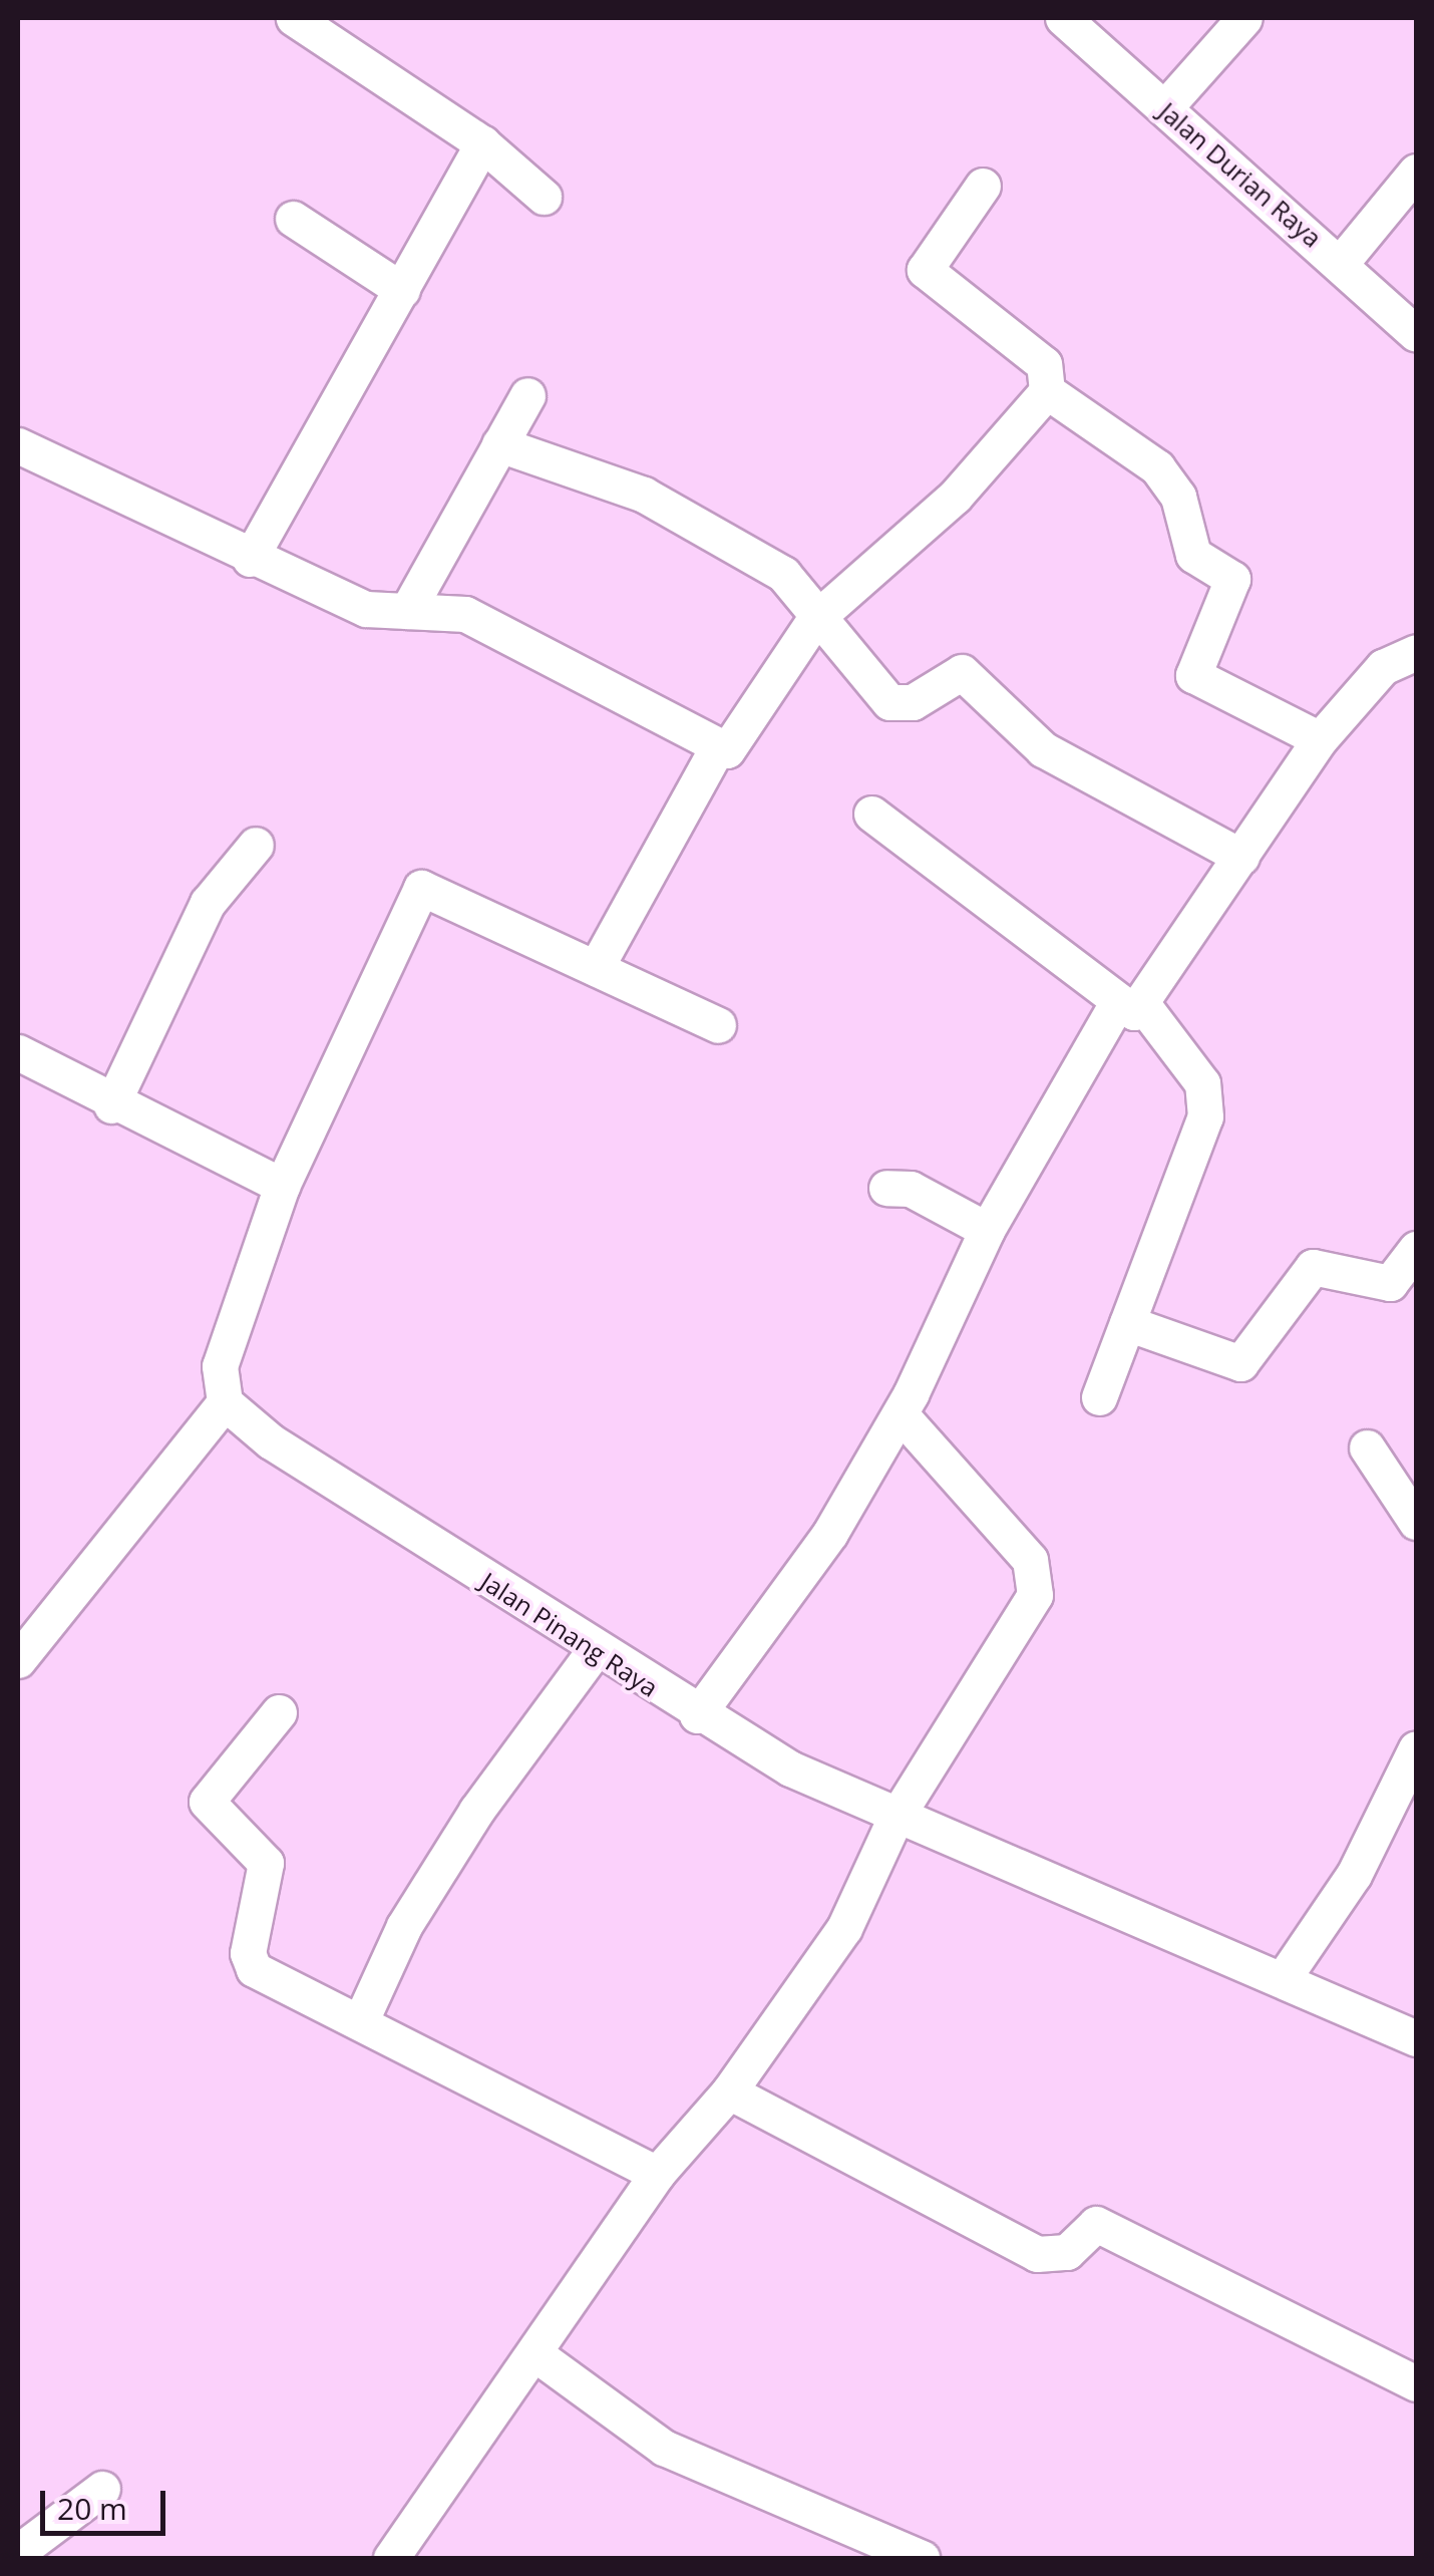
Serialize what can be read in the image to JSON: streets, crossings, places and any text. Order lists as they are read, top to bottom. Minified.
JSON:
{"streets":{"street":["Jalan Durian Raya","Jalan Pinang Raya"]},"scale_bar":"20 m"}
